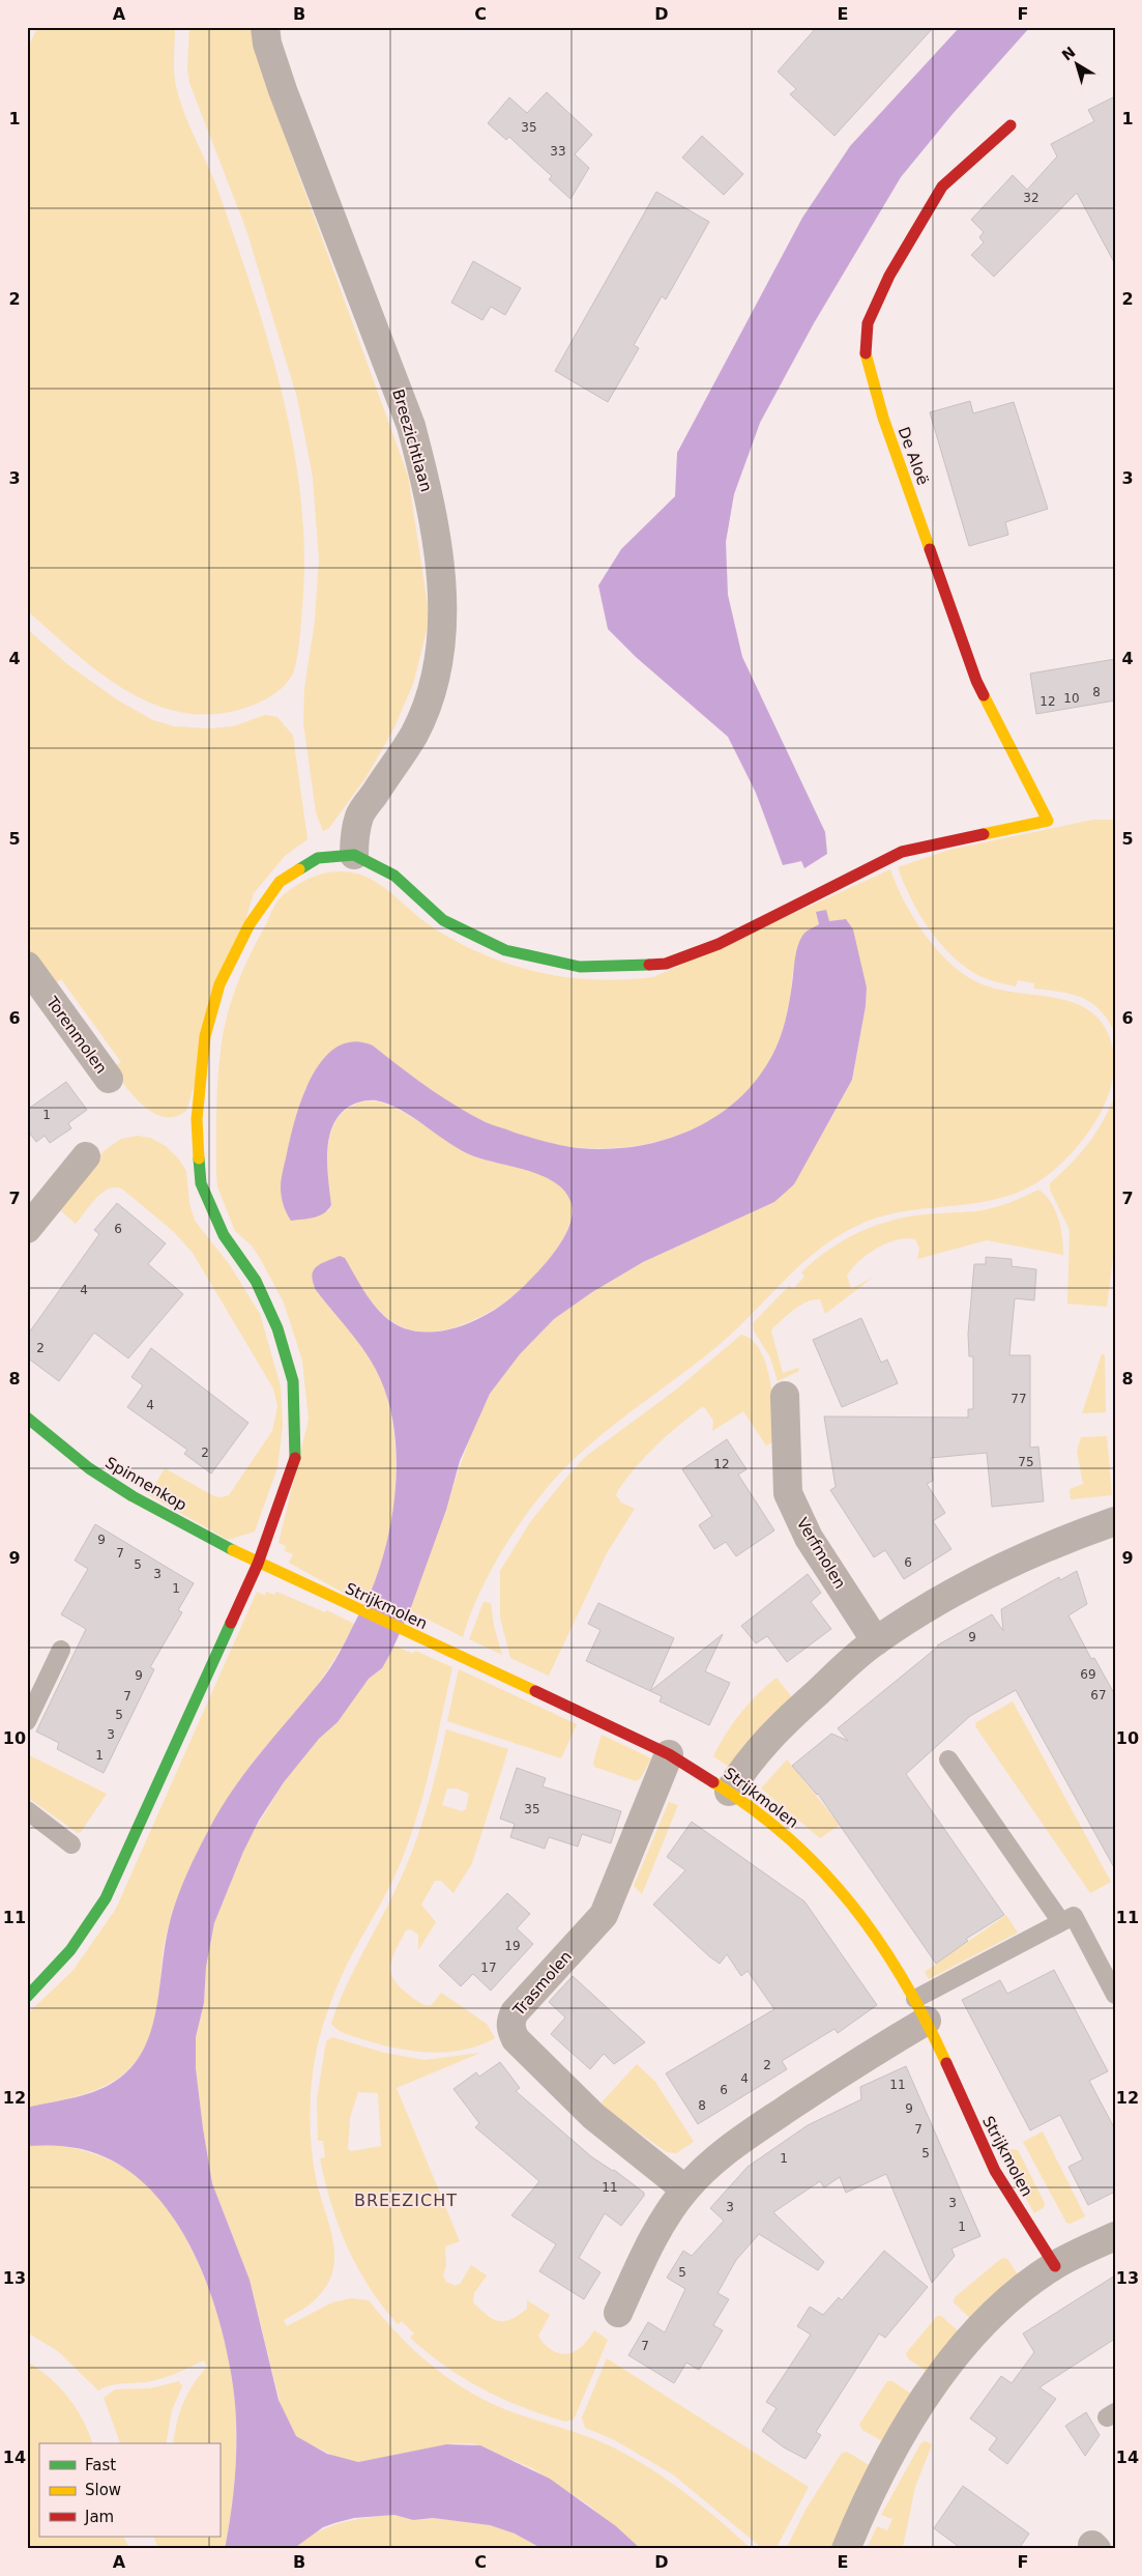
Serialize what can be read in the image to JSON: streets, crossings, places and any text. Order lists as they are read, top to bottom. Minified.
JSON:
{"streets":{"street":["Breezichtlaan","De Aloë","Torenmolen","Spinnenkop","Verfmolen","Strijkmolen","Trasmolen"]},"crossings":[["Breezichtlaan","De Aloë"],["Spinnenkop","Strijkmolen"],["Strijkmolen","Trasmolen"]],"districts":["BREEZICHT"],"house_numbers":["35","33","32","8","10","12","1","6","4","2","77","4","2","75","12","9","7","6","5","3","1","9","69","9","67","7","5","3","1","35","19","17","2","4","11","6","8","9","7","5","1","11","3","3","1","5","7"],"legend":["Fast","Slow","Jam"],"north":"top left","grid":{"columns":["A","B","C","D","E","F"],"rows":["1","2","3","4","5","6","7","8","9","10","11","12","13","14"]}}
